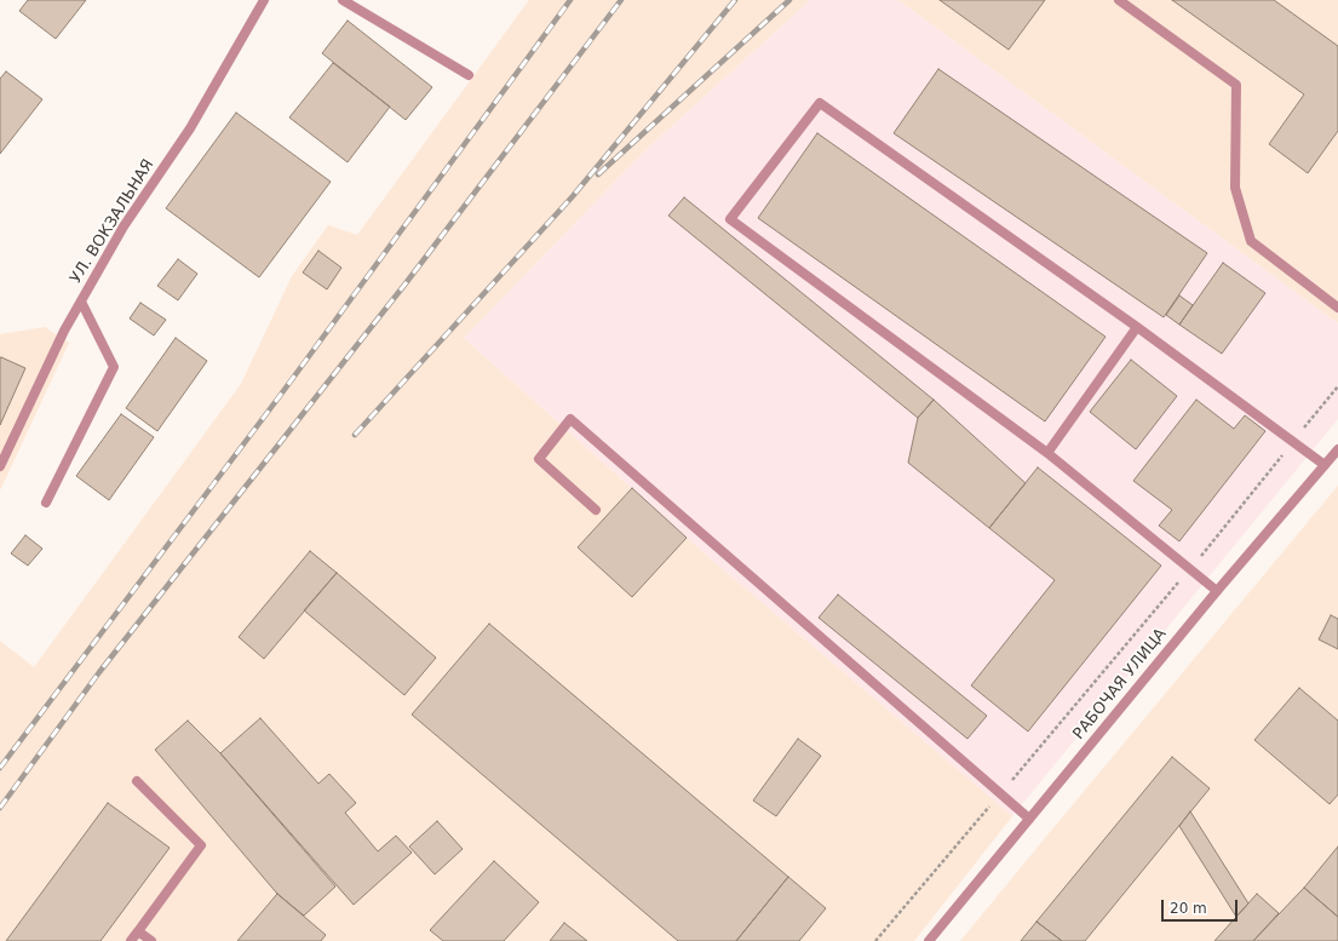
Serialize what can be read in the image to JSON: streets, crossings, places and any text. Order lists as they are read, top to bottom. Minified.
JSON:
{"streets":{"street":["УЛ. ВОКЗАЛЬНАЯ","РАБОЧАЯ УЛИЦА"]},"scale_bar":"20 m"}
